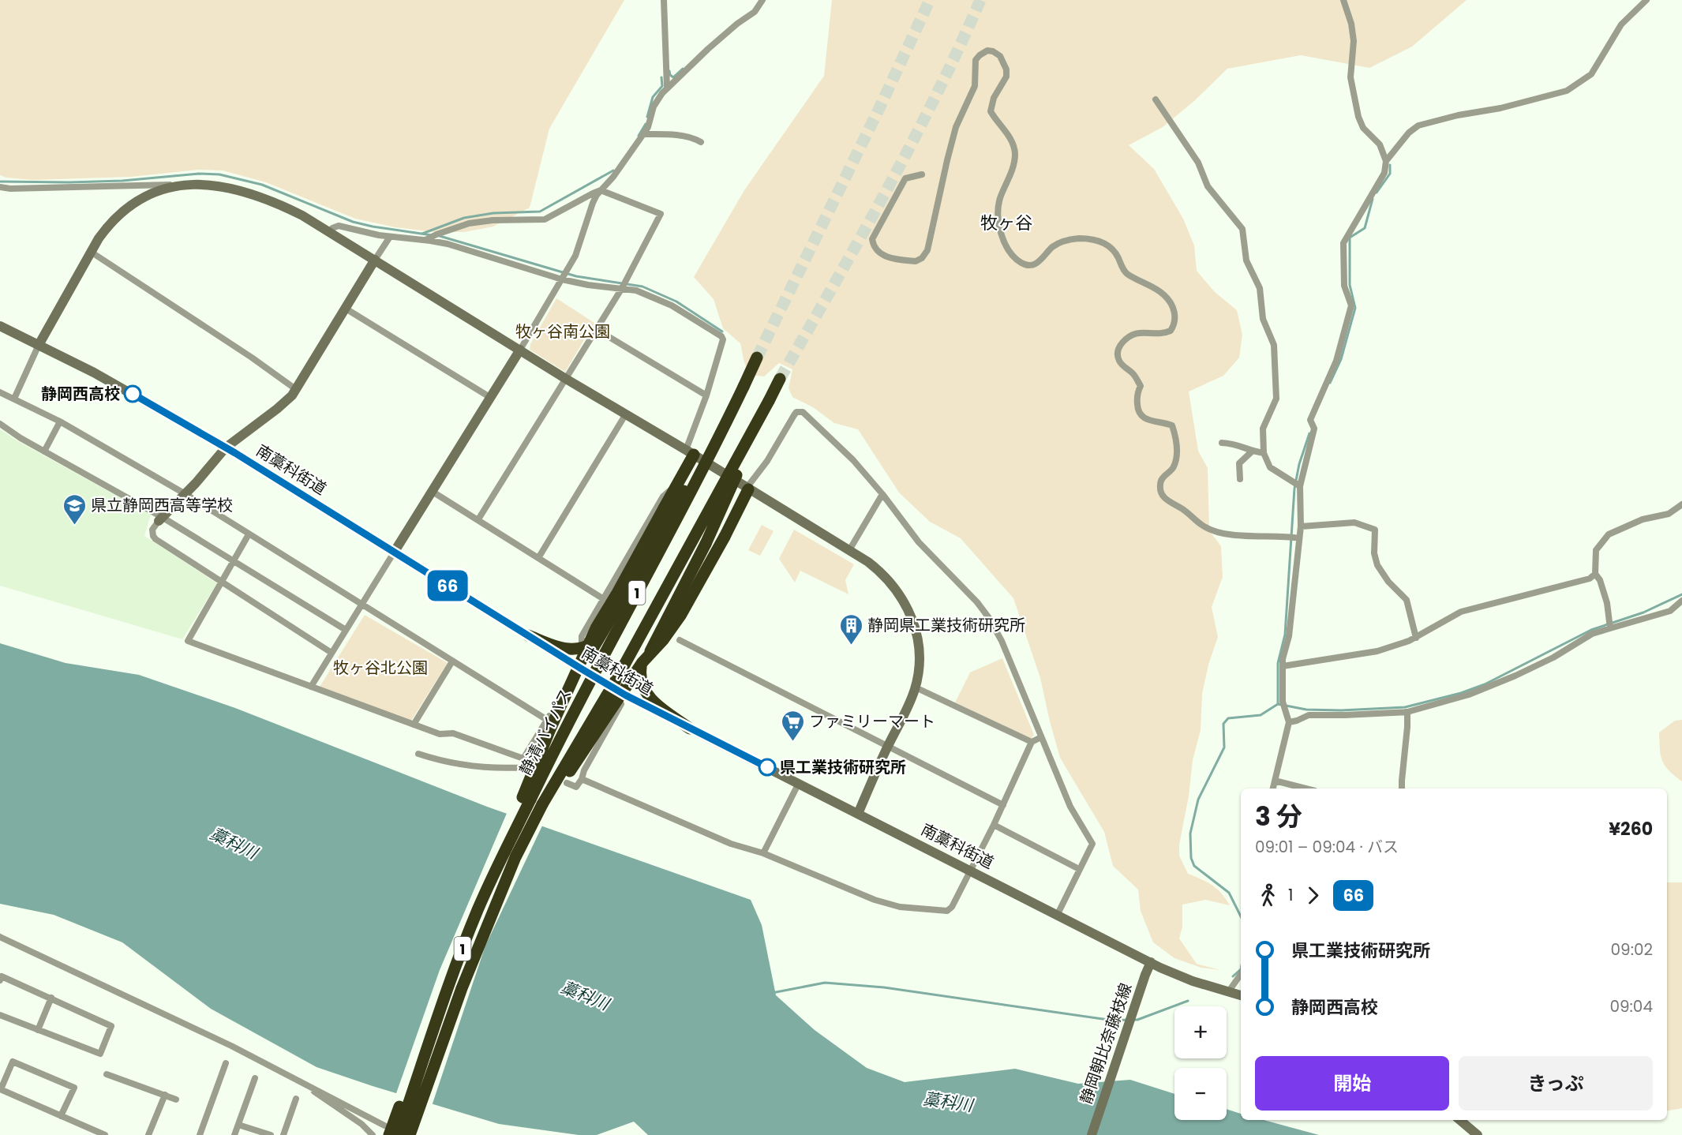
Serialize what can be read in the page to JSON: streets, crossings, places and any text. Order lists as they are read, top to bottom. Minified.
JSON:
{"streets":{"highway":["1","静清バイパス"],"street":["南藁科街道","静岡朝比奈藤枝線"]},"crossings":[["南藁科街道","1"],["南藁科街道","静岡朝比奈藤枝線"],["1","静清バイパス"]],"districts":["牧ヶ谷"],"water":["藁科川"],"parks":["牧ヶ谷南公園","牧ヶ谷北公園"],"places":{"other":["静岡西高校","県工業技術研究所"],"school or university":["県立静岡西高等学校"],"building":["静岡県工業技術研究所"],"supermarket":["ファミリーマート"]},"lines":["bus line 66"],"page":{"on_map":"66","heading":["3 分","09:01 – 09:04 · バス","¥260"],"legs":["1","66"],"list":[{"name":"県工業技術研究所","value":"09:02"},{"name":"静岡西高校","value":"09:04"}],"map_buttons":["+","−"],"buttons":["開始","きっぷ"]}}
